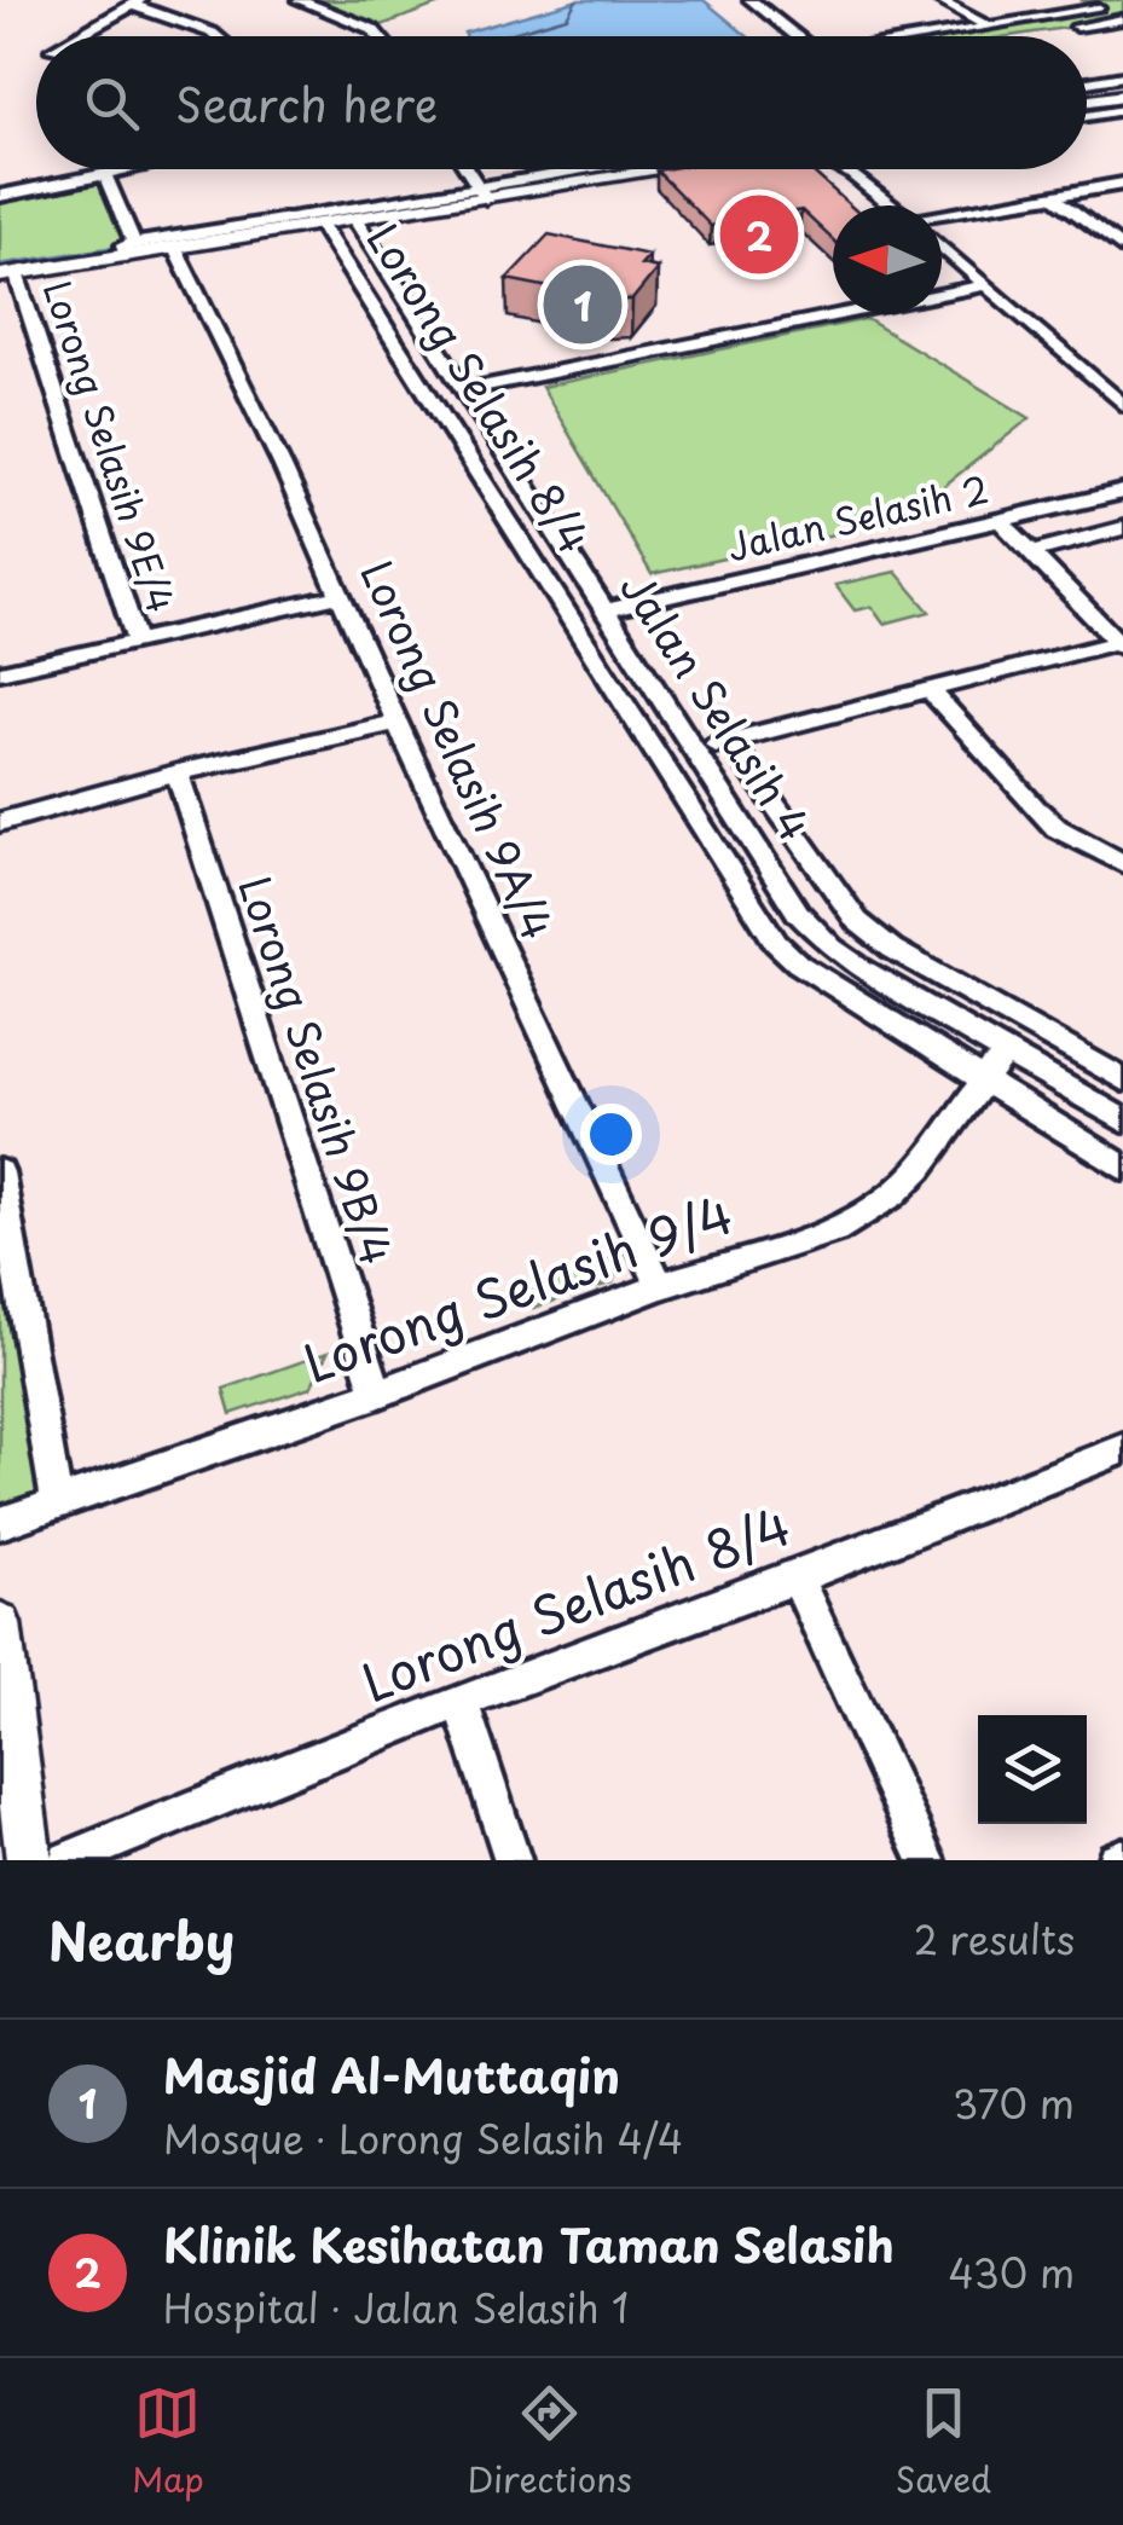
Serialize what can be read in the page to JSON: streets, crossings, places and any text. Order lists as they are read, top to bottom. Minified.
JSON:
{"streets":{"street":["Lorong Selasih 8/4","Lorong Selasih 9E/4","Jalan Selasih 2","Jalan Selasih 4","Lorong Selasih 9A/4","Lorong Selasih 9B/4","Lorong Selasih 9/4"]},"crossings":[["Lorong Selasih 8/4","Lorong Selasih 9/4"],["Jalan Selasih 2","Jalan Selasih 4"],["Jalan Selasih 4","Lorong Selasih 9/4"],["Lorong Selasih 9A/4","Lorong Selasih 9/4"],["Lorong Selasih 9B/4","Lorong Selasih 9/4"]],"north":"left","page":{"search":"Search here","pins":["2","1"],"heading":["Nearby","2 results"],"list":[{"mark":"1","name":"Masjid Al-Muttaqin","note":"Mosque · Lorong Selasih 4/4","value":"370 m"},{"mark":"2","name":"Klinik Kesihatan Taman Selasih","note":"Hospital · Jalan Selasih 1","value":"430 m"}],"nav":["Map","Directions","Saved"]}}
